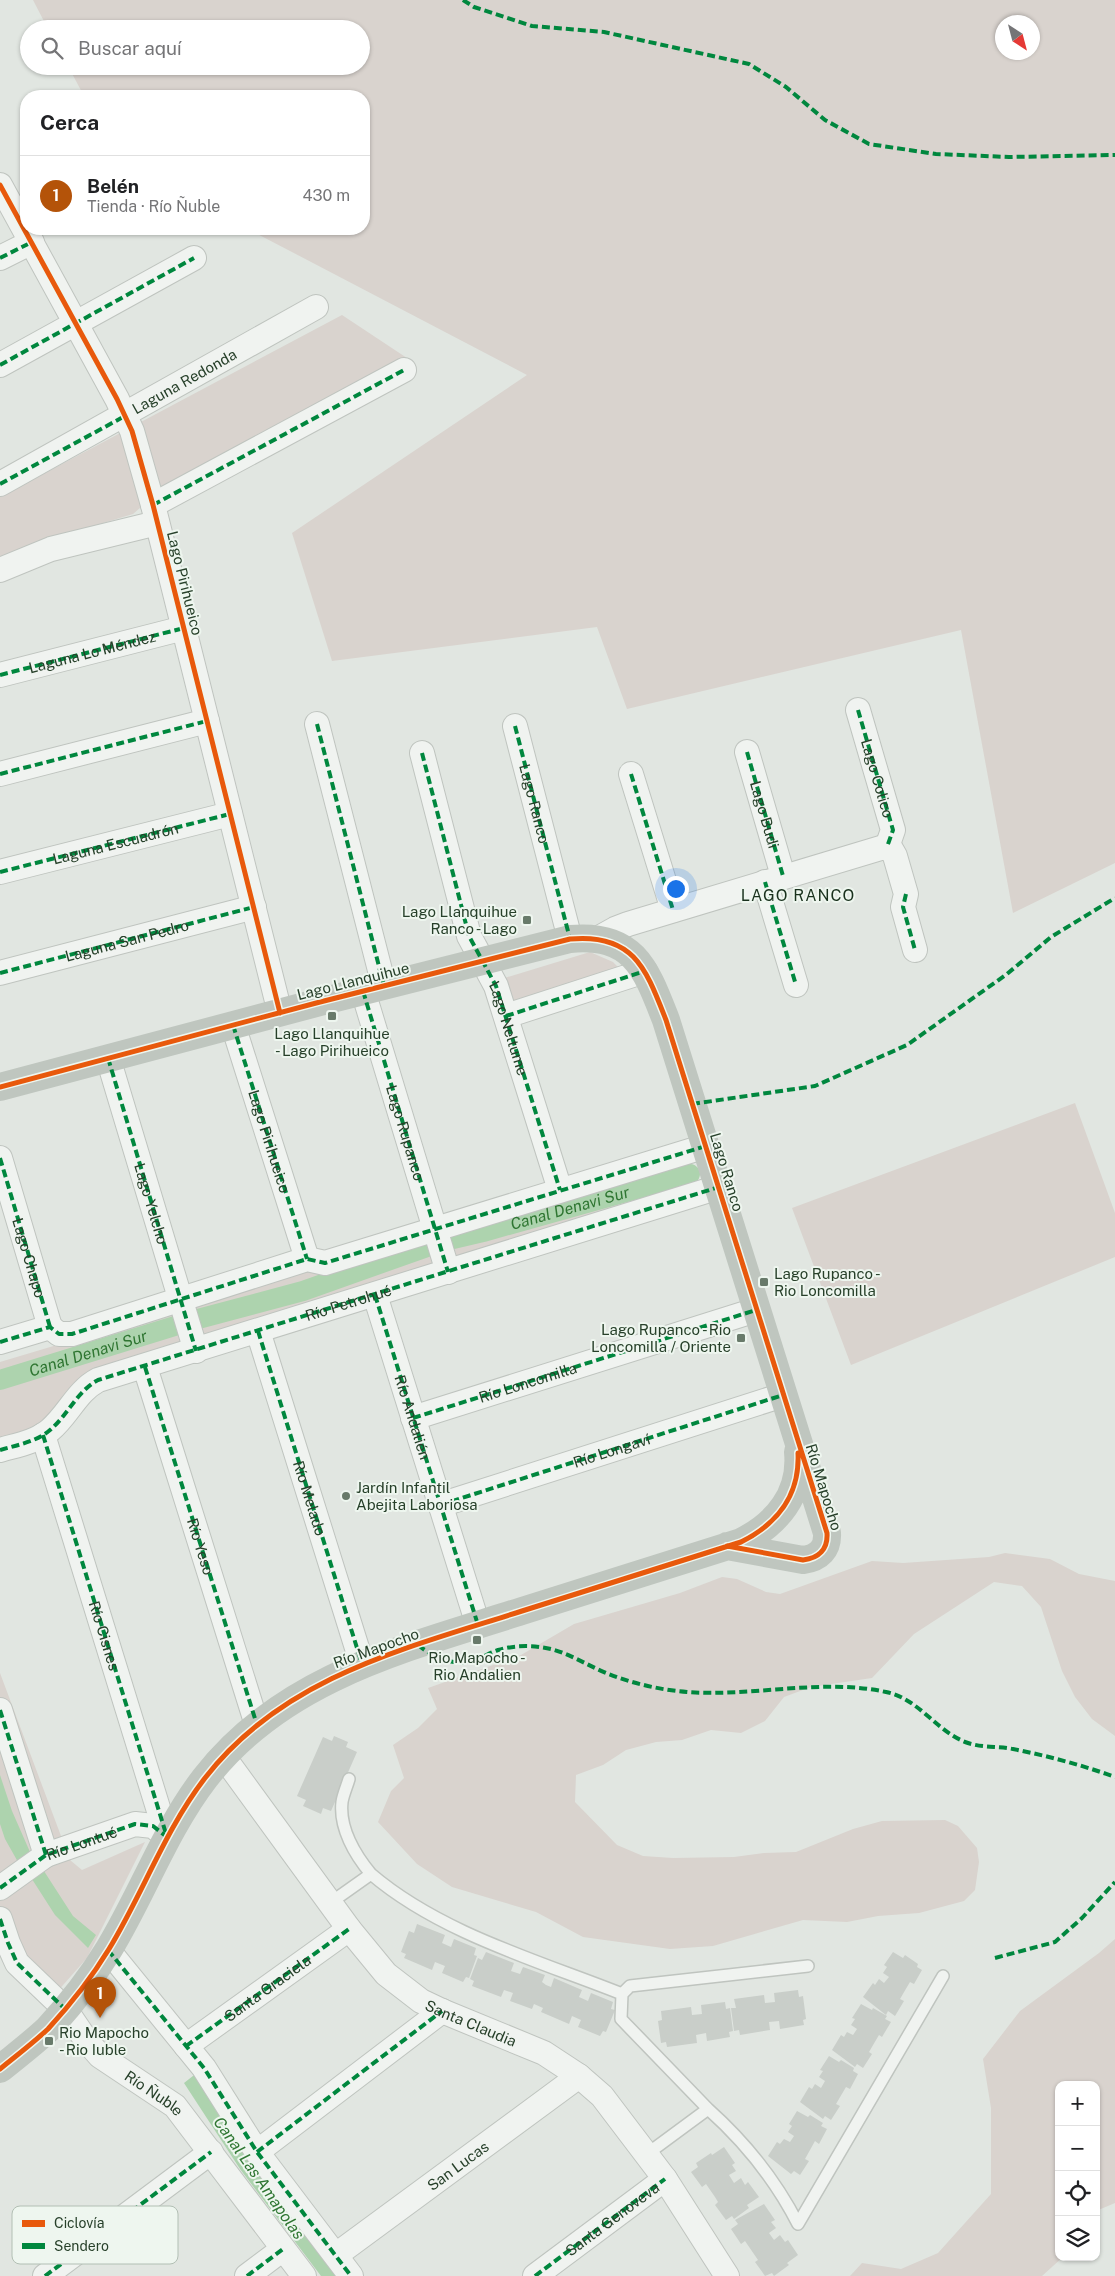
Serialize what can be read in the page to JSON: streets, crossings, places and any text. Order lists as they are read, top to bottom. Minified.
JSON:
{"streets":{"street":["Laguna Redonda","Lago Pirihueico","Laguna Lo Méndez","Lago Colico","Lago Ranco","Lago Budi","Laguna Escuadrón","Laguna San Pedro","Lago Llanquihue","Lago Neltume","Lago Rupanco","Lago Yelcho","Lago Chapo","Río Petrohué","Río Loncomilla","Río Andalién","Río Longaví","Río Mapocho","Río Melado","Río Yeso","Río Cisnes","Río Lontué","Santa Graciela","Santa Claudia","Río Ñuble","San Lucas","Santa Genoveva"]},"crossings":[["Laguna Redonda","Lago Pirihueico"],["Lago Pirihueico","Laguna Lo Méndez"],["Lago Pirihueico","Laguna Escuadrón"],["Lago Pirihueico","Laguna San Pedro"],["Lago Pirihueico","Lago Llanquihue"],["Lago Colico","Lago Llanquihue"],["Lago Ranco","Lago Llanquihue"],["Lago Ranco","Río Petrohué"],["Lago Ranco","Río Loncomilla"],["Lago Ranco","Río Longaví"],["Lago Ranco","Río Mapocho"],["Lago Budi","Lago Llanquihue"],["Lago Llanquihue","Lago Neltume"],["Lago Llanquihue","Lago Rupanco"],["Lago Llanquihue","Lago Yelcho"],["Lago Rupanco","Río Petrohué"],["Lago Yelcho","Río Petrohué"],["Río Petrohué","Río Andalién"],["Río Petrohué","Río Melado"],["Río Petrohué","Río Yeso"],["Río Petrohué","Río Cisnes"],["Río Loncomilla","Río Andalién"],["Río Andalién","Río Longaví"],["Río Andalién","Río Mapocho"],["Río Mapocho","Río Melado"],["Río Mapocho","Río Yeso"],["Río Mapocho","Río Cisnes"],["Río Mapocho","Río Lontué"],["Río Mapocho","Santa Claudia"],["Río Mapocho","Río Ñuble"],["Río Cisnes","Río Lontué"],["Santa Graciela","Santa Claudia"],["Santa Claudia","San Lucas"],["Santa Claudia","Santa Genoveva"]],"districts":["LAGO RANCO"],"water":["Canal Denavi Sur","Canal Las Amapolas"],"places":{"transit":["Lago Llanquihue Ranco - Lago","Lago Llanquihue - Lago Pirihueico","Lago Rupanco - Rio Loncomilla","Lago Rupanco - Rio Loncomilla / Oriente","Rio Mapocho - Rio Andalien","Rio Mapocho - Rio Iuble"],"other":["Jardín Infantil Abejita Laboriosa"]},"legend":["Ciclovía","Sendero"],"north":"bottom right","page":{"search":"Buscar aquí","heading":"Cerca","list":[{"mark":"1","name":"Belén","note":"Tienda · Río Ñuble","value":"430 m"}],"pins":"1","map_buttons":["+","−"]}}
